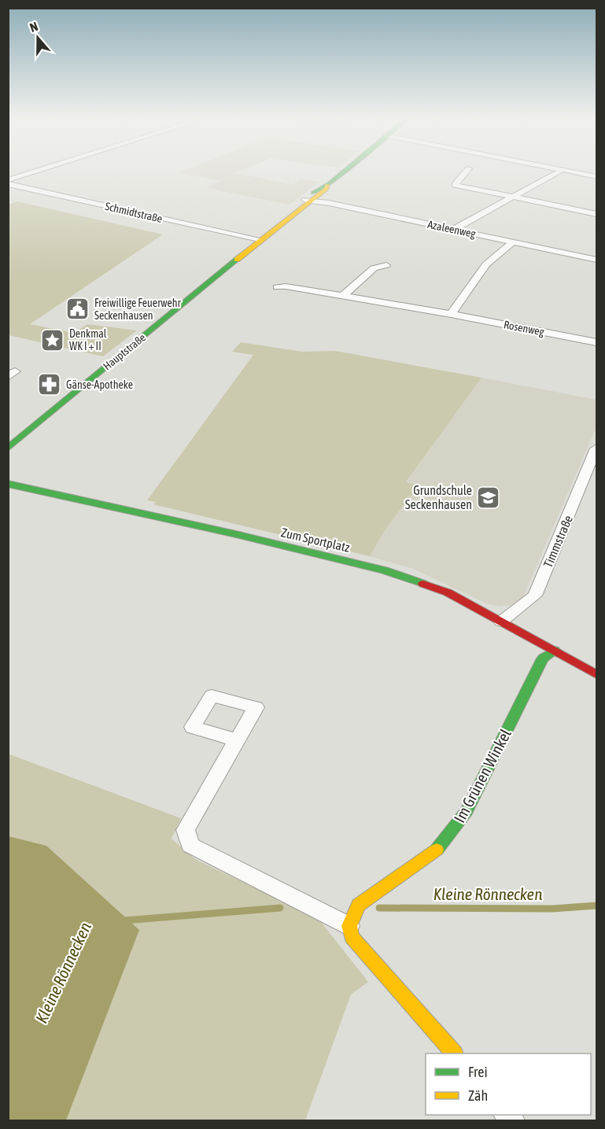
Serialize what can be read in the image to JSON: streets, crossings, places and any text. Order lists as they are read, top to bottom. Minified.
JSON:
{"streets":{"main road":["Hauptstraße","Zum Sportplatz","Im Grünen Winkel"],"street":["Schmidtstraße","Azaleenweg","Rosenweg","Timmstraße"]},"crossings":[["Schmidtstraße","Hauptstraße"],["Azaleenweg","Hauptstraße"],["Zum Sportplatz","Timmstraße"],["Zum Sportplatz","Im Grünen Winkel"]],"water":["Kleine Rönnecken"],"places":{"public building":["Freiwillige Feuerwehr Seckenhausen"],"place":["Denkmal WK I + II"],"pharmacy":["Gänse-Apotheke"],"school or university":["Grundschule Seckenhausen"]},"legend":["Frei","Zäh"],"north":"top"}
